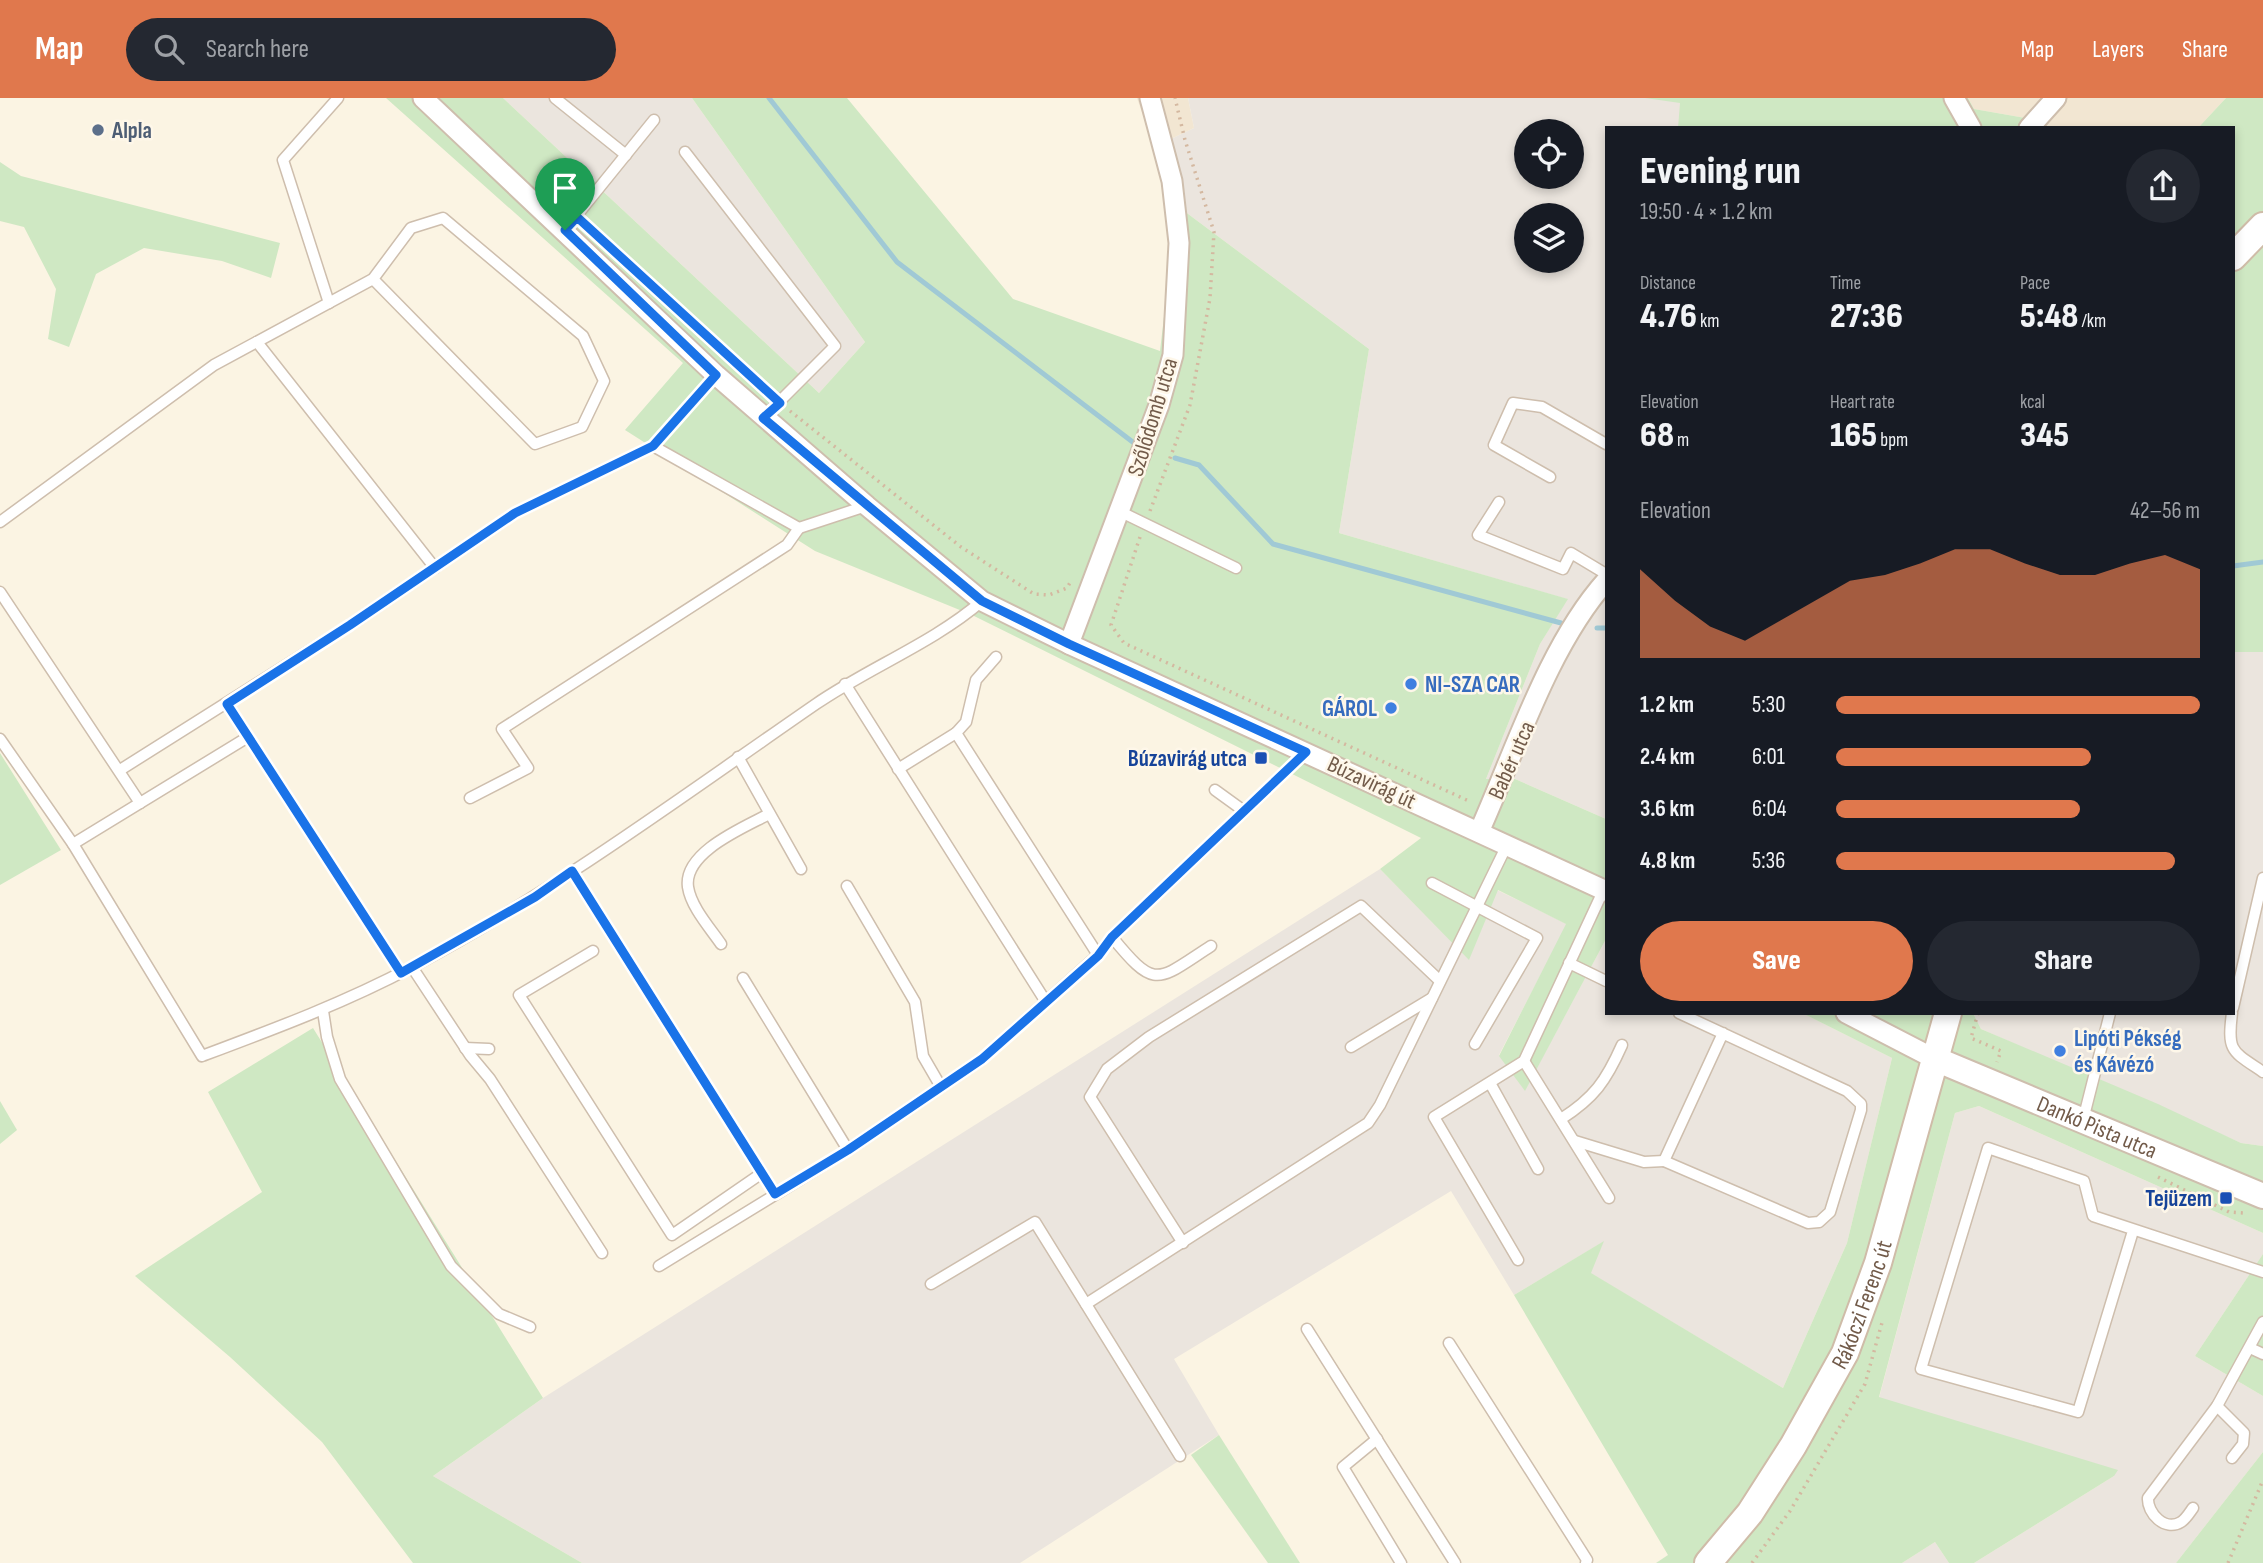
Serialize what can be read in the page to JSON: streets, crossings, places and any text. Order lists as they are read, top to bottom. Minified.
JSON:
{"streets":{"main road":["Rákóczi Ferenc út"],"street":["Szőlődomb utca","Babér utca","Búzavirág út","Dankó Pista utca"]},"crossings":[["Szőlődomb utca","Búzavirág út"],["Babér utca","Búzavirág út"],["Dankó Pista utca","Rákóczi Ferenc út"]],"places":{"other":["Alpla","NI-SZA CAR","GÁROL","Lipóti Pékség és Kávézó"],"transit":["Búzavirág utca","Tejüzem"]},"page":{"header":"Map","search":"Search here","nav":["Map","Layers","Share"],"heading":["Evening run","19:50 · 4 × 1.2 km"],"stats":[["Distance","4.76 km"],["Time","27:36"],["Pace","5:48 /km"],["Elevation","68 m"],["Heart rate","165 bpm"],["kcal","345"]],"chart":["Elevation","42–56 m"],"list":[{"name":"1.2 km","note":"5:30"},{"name":"2.4 km","note":"6:01"},{"name":"3.6 km","note":"6:04"},{"name":"4.8 km","note":"5:36"}],"buttons":["Save","Share"]}}
